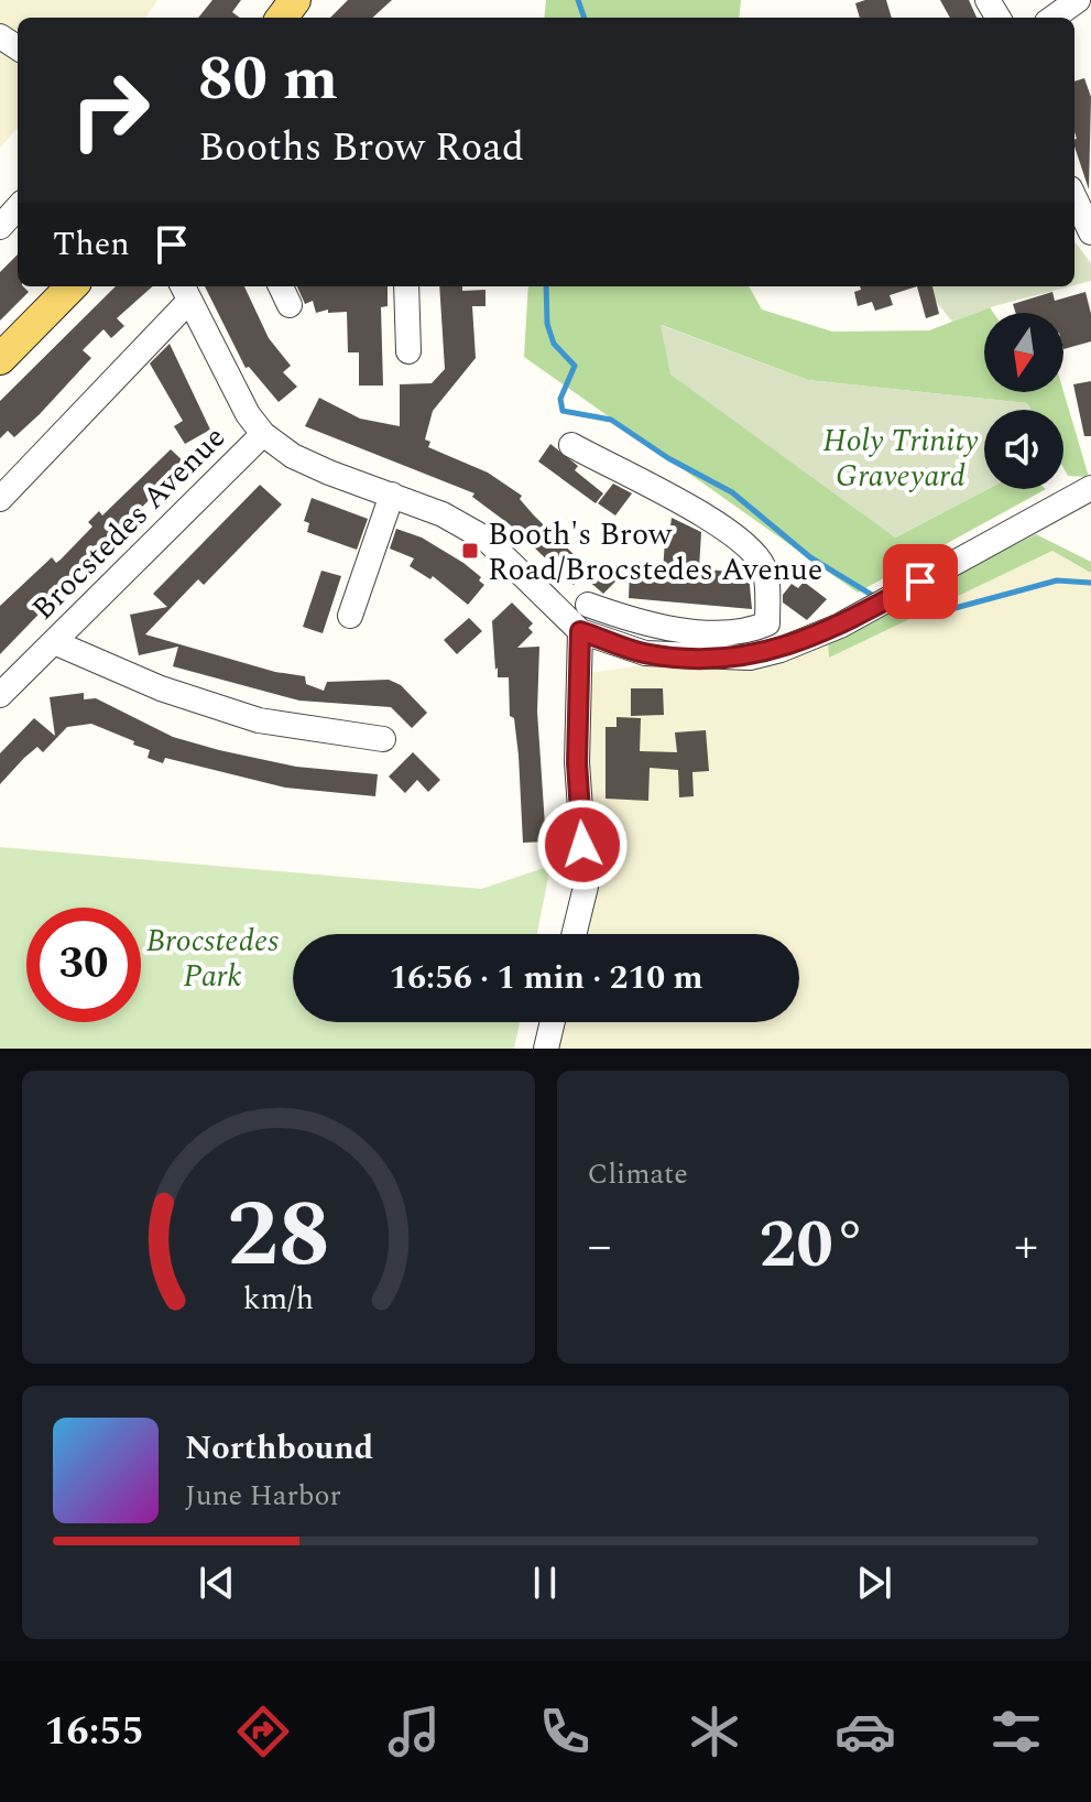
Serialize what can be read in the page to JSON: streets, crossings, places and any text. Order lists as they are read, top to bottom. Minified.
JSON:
{"streets":{"street":["Brocstedes Avenue"]},"parks":["Holy Trinity Graveyard","Brocstedes Park"],"places":{"transit":["Booth's Brow Road/Brocstedes Avenue"]},"north":"bottom","page":{"turn":["80 m","Booths Brow Road"],"then":"Then","limit":"30","trip":"16:56 · 1 min · 210 m","tile":"Climate","heat":["−","20°","+"],"song":["Northbound","June Harbor"],"tabs":"16:55","gauge":["28","km/h"]}}
